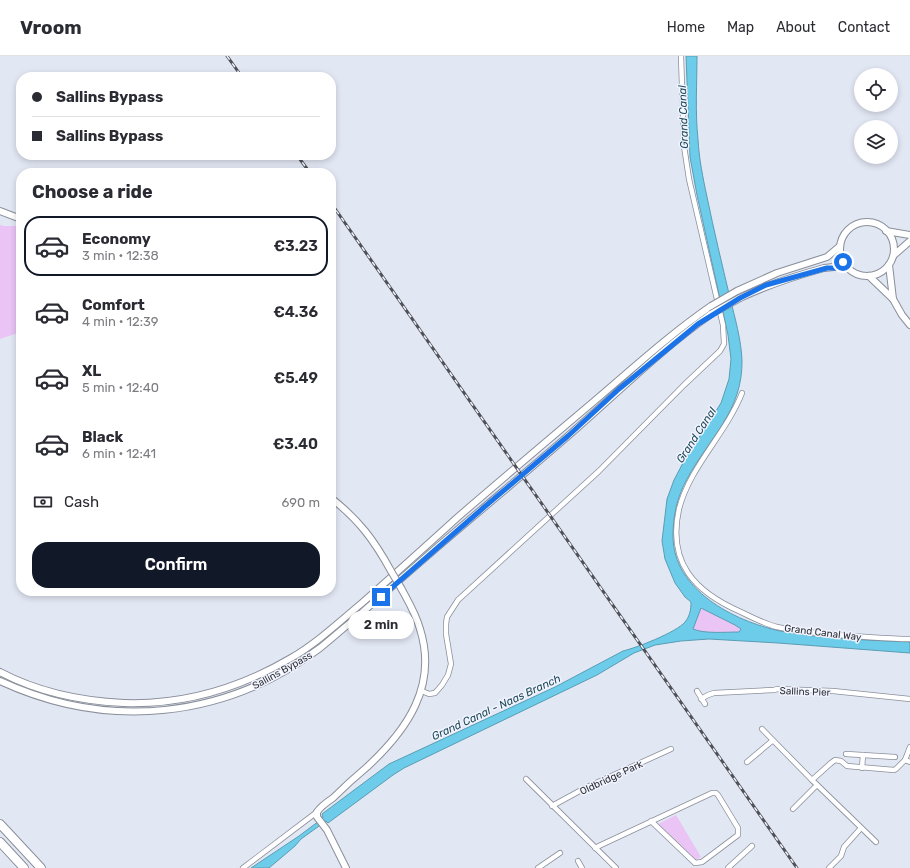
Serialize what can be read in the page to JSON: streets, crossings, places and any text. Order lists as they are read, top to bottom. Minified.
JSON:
{"streets":{"main road":["Sallins Bypass"],"street":["Grand Canal Way","Sallins Pier","Oldbridge Park"]},"water":["Grand Canal","Grand Canal - Naas Branch"],"page":{"header":"Vroom","nav":["Home","Map","About","Contact"],"banner":["Sallins Bypass","Sallins Bypass"],"heading":"Choose a ride","list":[{"name":"Economy","note":"3 min · 12:38","value":"€3.23"},{"name":"Comfort","note":"4 min · 12:39","value":"€4.36"},{"name":"XL","note":"5 min · 12:40","value":"€5.49"},{"name":"Black","note":"6 min · 12:41","value":"€3.40"}],"pay":["Cash","690 m"],"buttons":"Confirm","bubble":"2 min"}}
